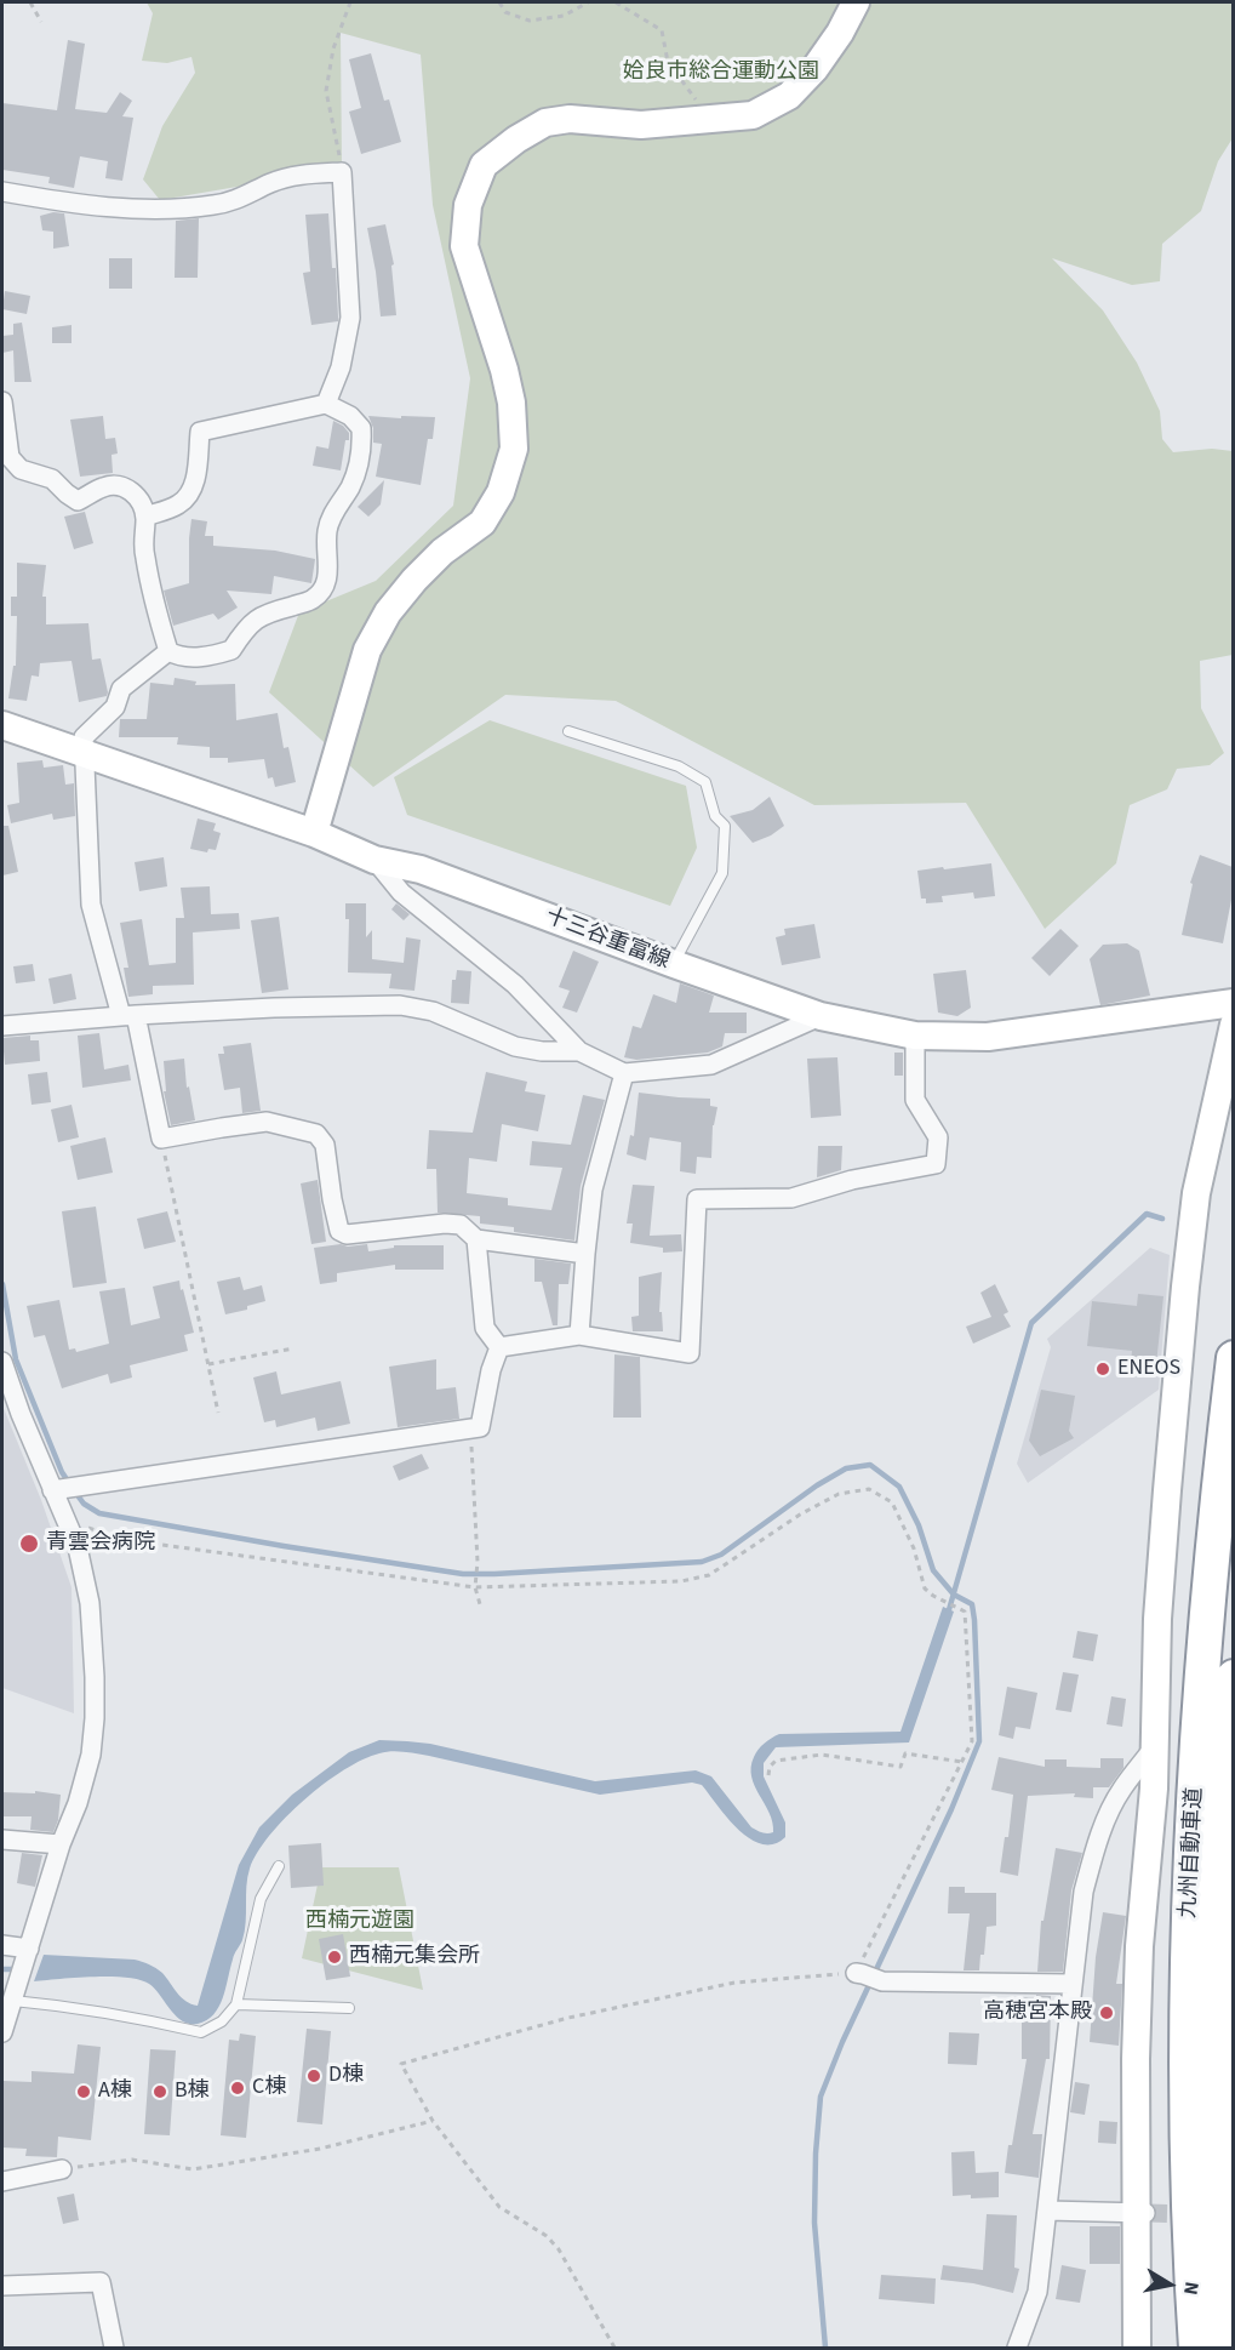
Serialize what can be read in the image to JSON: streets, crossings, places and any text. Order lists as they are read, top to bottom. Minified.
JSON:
{"streets":{"highway":["九州自動車道"],"street":["十三谷重富線"]},"parks":["姶良市総合運動公園","西楠元遊園"],"places":["ENEOS","青雲会病院","西楠元集会所","高穂宮本殿","D棟","C棟","A棟","B棟"],"north":"right"}
